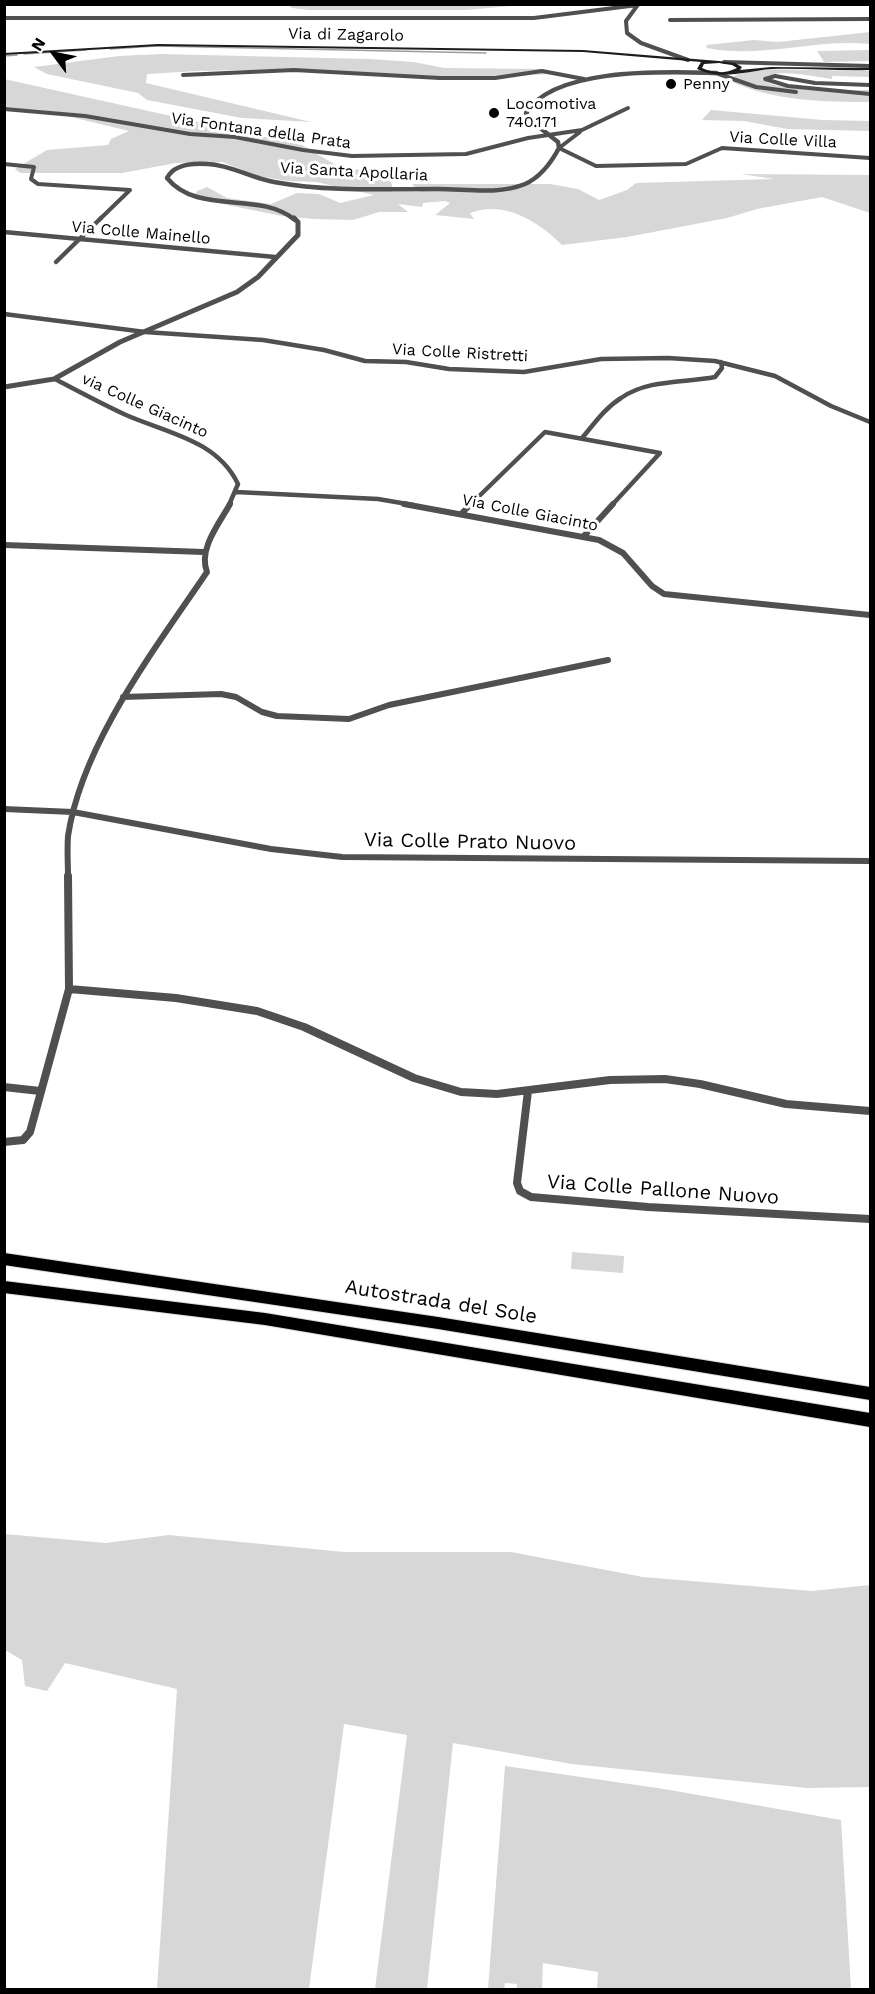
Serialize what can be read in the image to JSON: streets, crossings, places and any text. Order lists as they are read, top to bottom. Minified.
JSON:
{"streets":{"highway":["Autostrada del Sole"],"main road":["Via di Zagarolo"],"street":["Via Fontana della Prata","Via Colle Villa","Via Santa Apollaria","Via Colle Mainello","Via Colle Ristretti","via Colle Giacinto","Via Colle Giacinto","Via Colle Prato Nuovo","Via Colle Pallone Nuovo"]},"crossings":[["Via Colle Villa","Via Santa Apollaria"],["Via Santa Apollaria","Via Colle Mainello"],["Via Santa Apollaria","Via Colle Ristretti"],["Via Santa Apollaria","via Colle Giacinto"],["via Colle Giacinto","Via Colle Giacinto"]],"places":["Penny","Locomotiva 740.171"],"north":"top left"}
